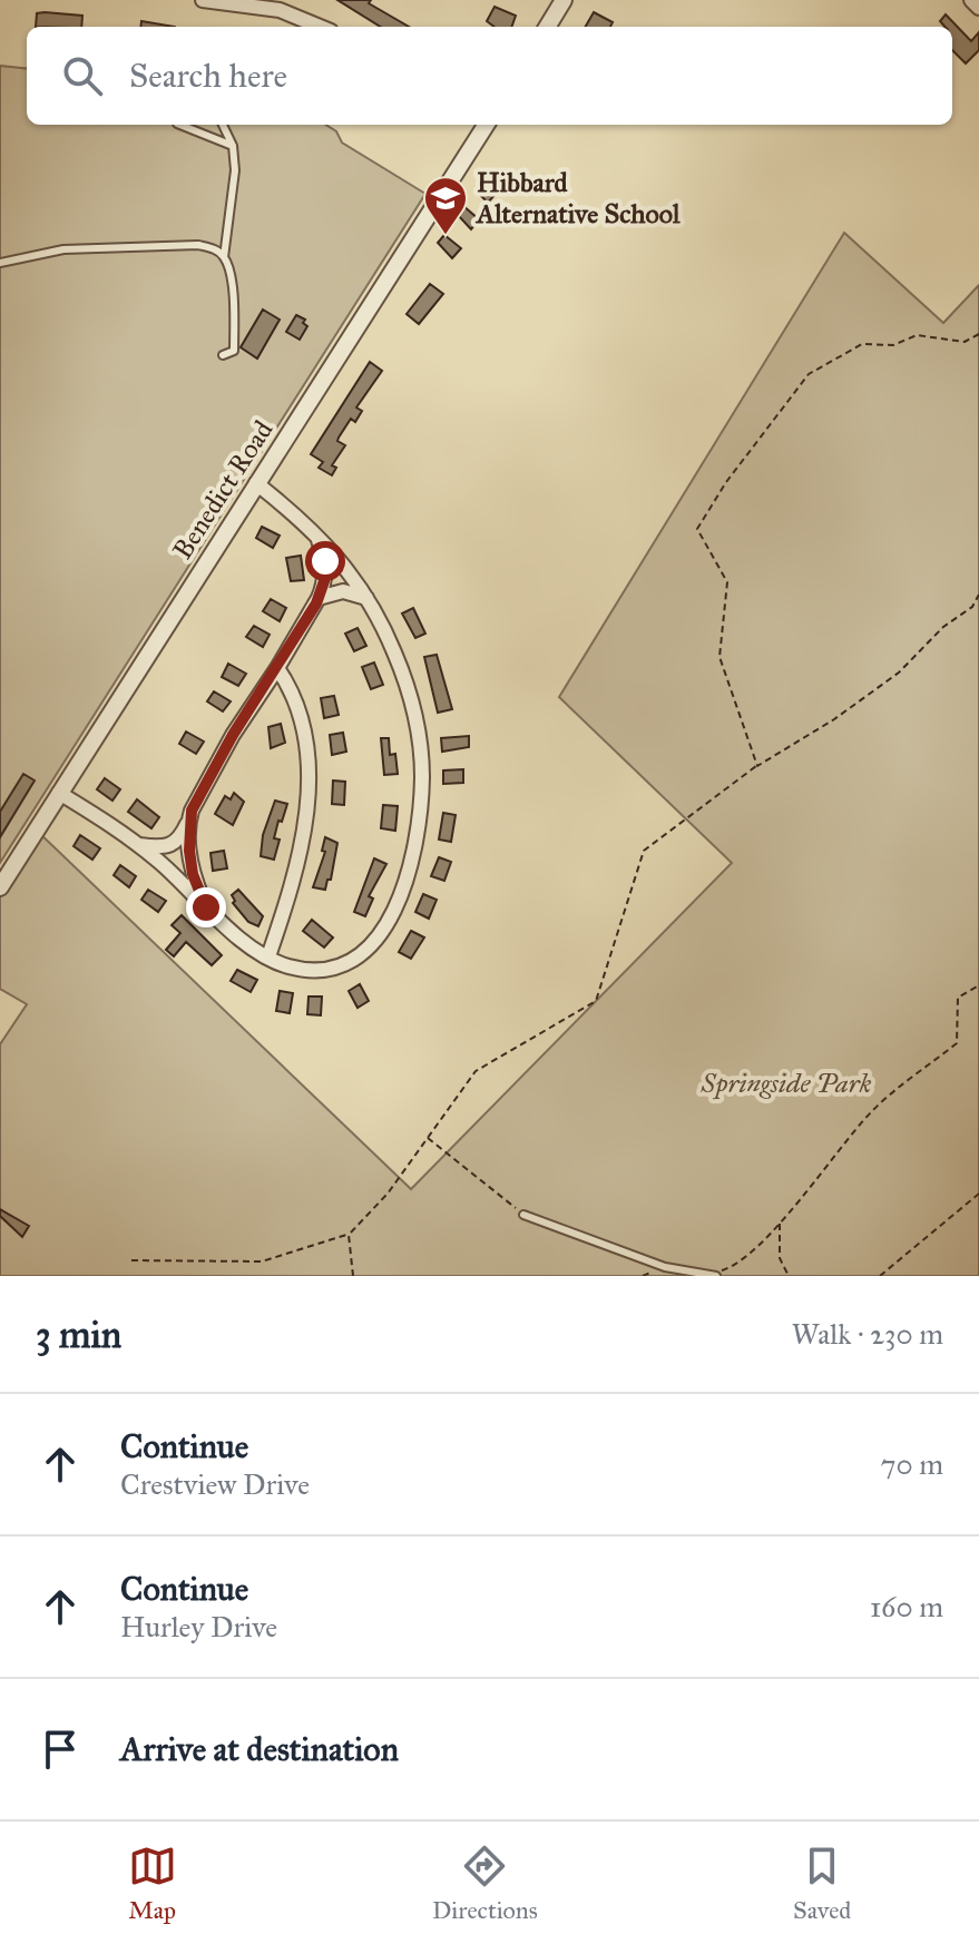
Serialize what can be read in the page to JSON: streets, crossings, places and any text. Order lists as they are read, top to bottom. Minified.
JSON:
{"streets":{"street":["Benedict Road"]},"parks":["Springside Park"],"places":{"school or university":["Hibbard Alternative School"]},"page":{"search":"Search here","heading":["3 min","Walk · 230 m"],"list":[["Continue","Crestview Drive","70 m"],["Continue","Hurley Drive","160 m"],"Arrive at destination"],"nav":["Map","Directions","Saved"]}}
